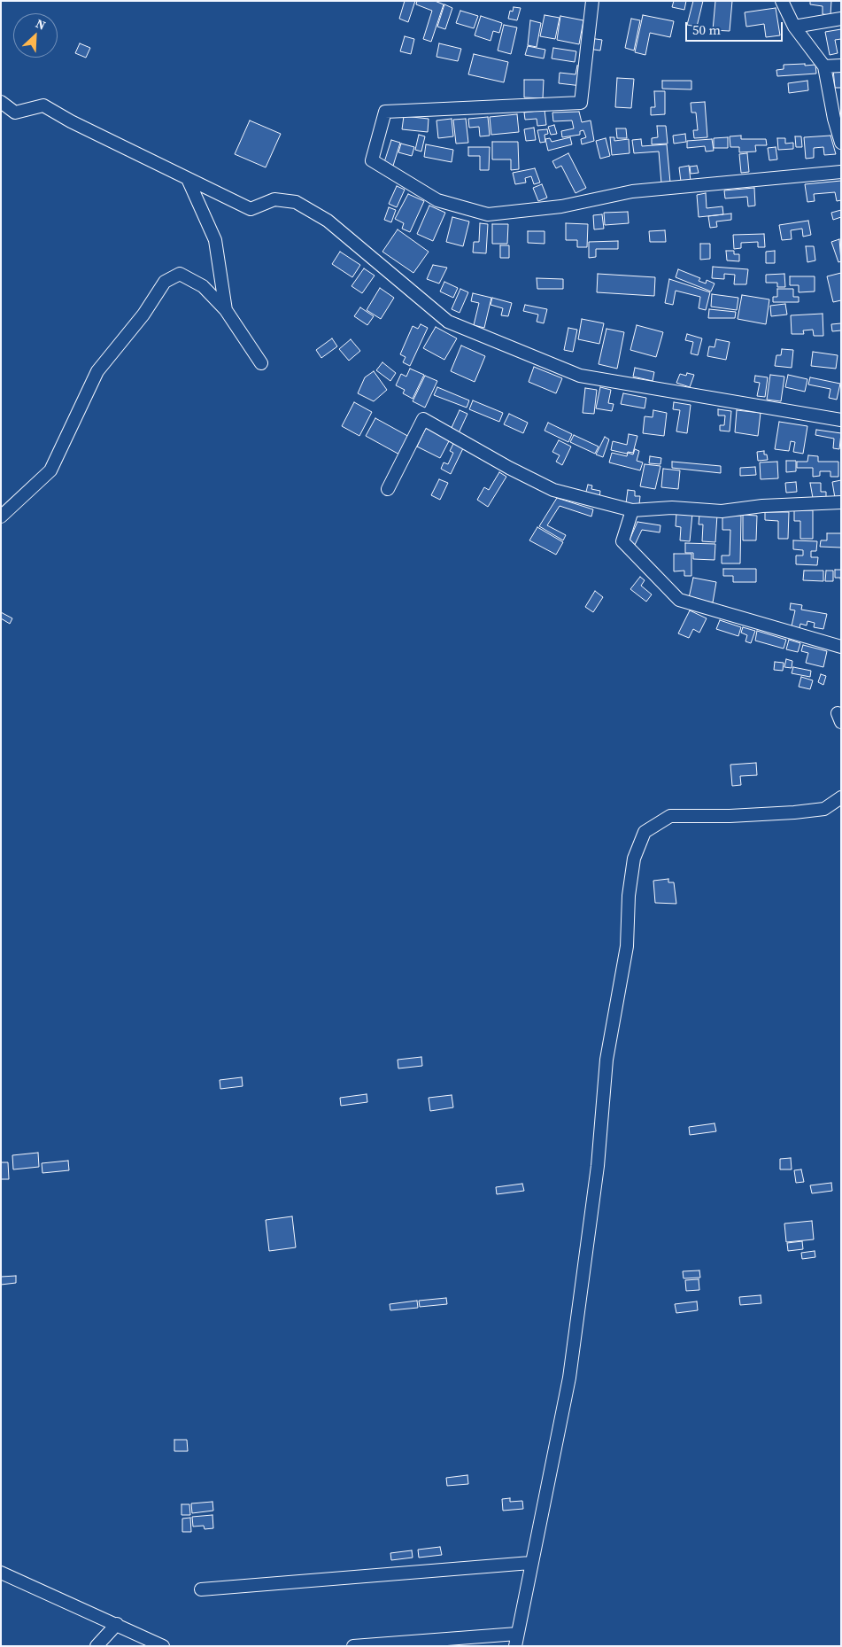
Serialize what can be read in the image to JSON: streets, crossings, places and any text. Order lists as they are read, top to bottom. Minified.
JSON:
{"scale_bar":"50 m","north":"top right"}
